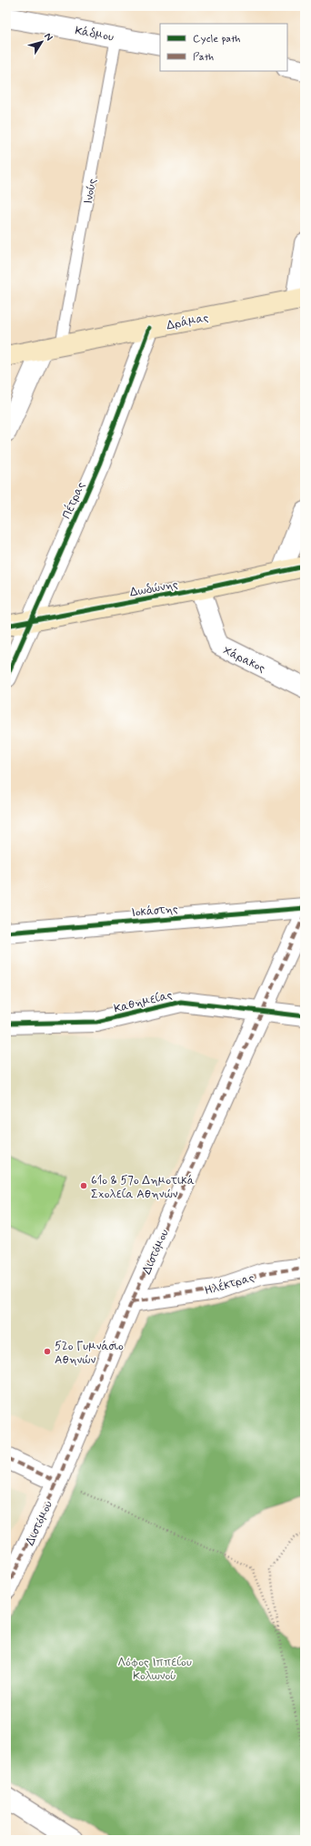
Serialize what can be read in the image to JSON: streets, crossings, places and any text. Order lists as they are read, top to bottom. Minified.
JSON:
{"streets":{"street":["Κάδμου","Ινούς","Δράμας","Πέτρας","Δωδώνης","Χάρακος","Ιοκάστης","Καθημείας","Διστόμου","Ηλέκτρας"]},"crossings":[["Κάδμου","Ινούς"],["Ινούς","Δράμας"],["Δράμας","Πέτρας"],["Πέτρας","Δωδώνης"],["Δωδώνης","Χάρακος"],["Καθημείας","Διστόμου"],["Διστόμου","Ηλέκτρας"]],"parks":["Λόφος Ιππείου Κολωνού"],"places":["61ο & 57ο Δημοτικά Σχολεία Αθηνών","52ο Γυμνάσιο Αθηνών"],"legend":["Cycle path","Path"],"north":"top right"}
